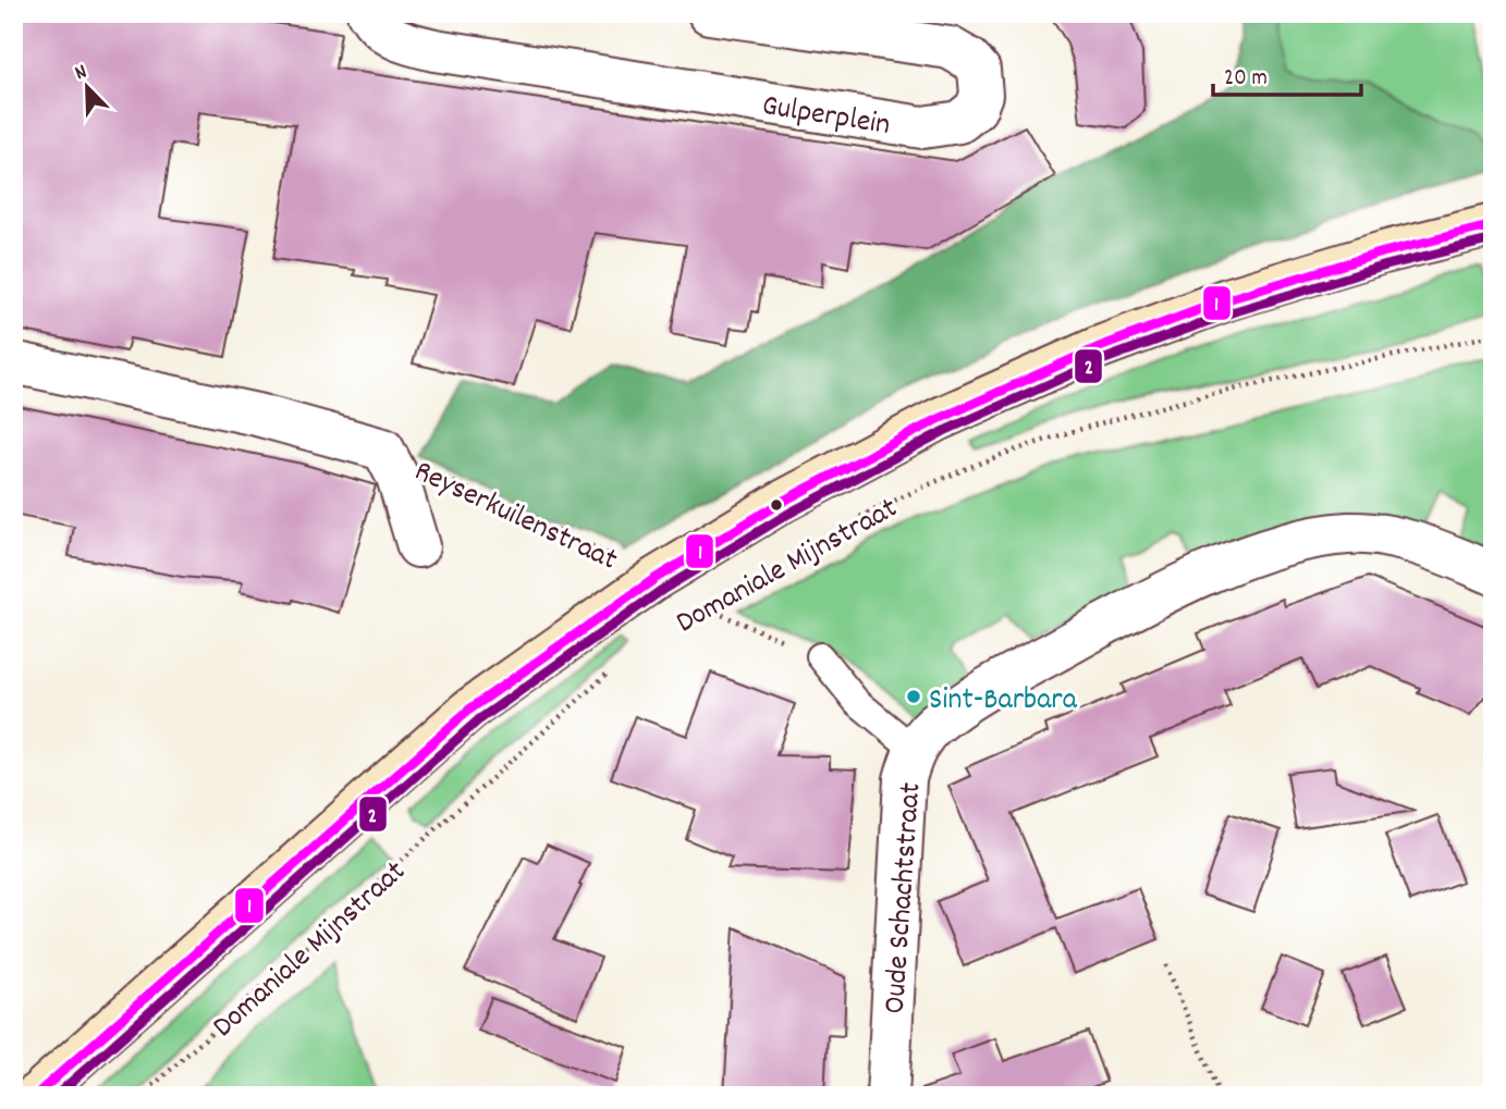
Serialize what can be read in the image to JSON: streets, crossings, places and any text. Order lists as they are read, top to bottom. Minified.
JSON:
{"streets":{"main road":["Domaniale Mijnstraat"],"street":["Gulperplein","Reyserkuilenstraat","Oude Schachtstraat"]},"crossings":[["Reyserkuilenstraat","Domaniale Mijnstraat"]],"places":["Sint-Barbara"],"lines":["transit line 1","transit line 2"],"scale_bar":"20 m","north":"top left"}
